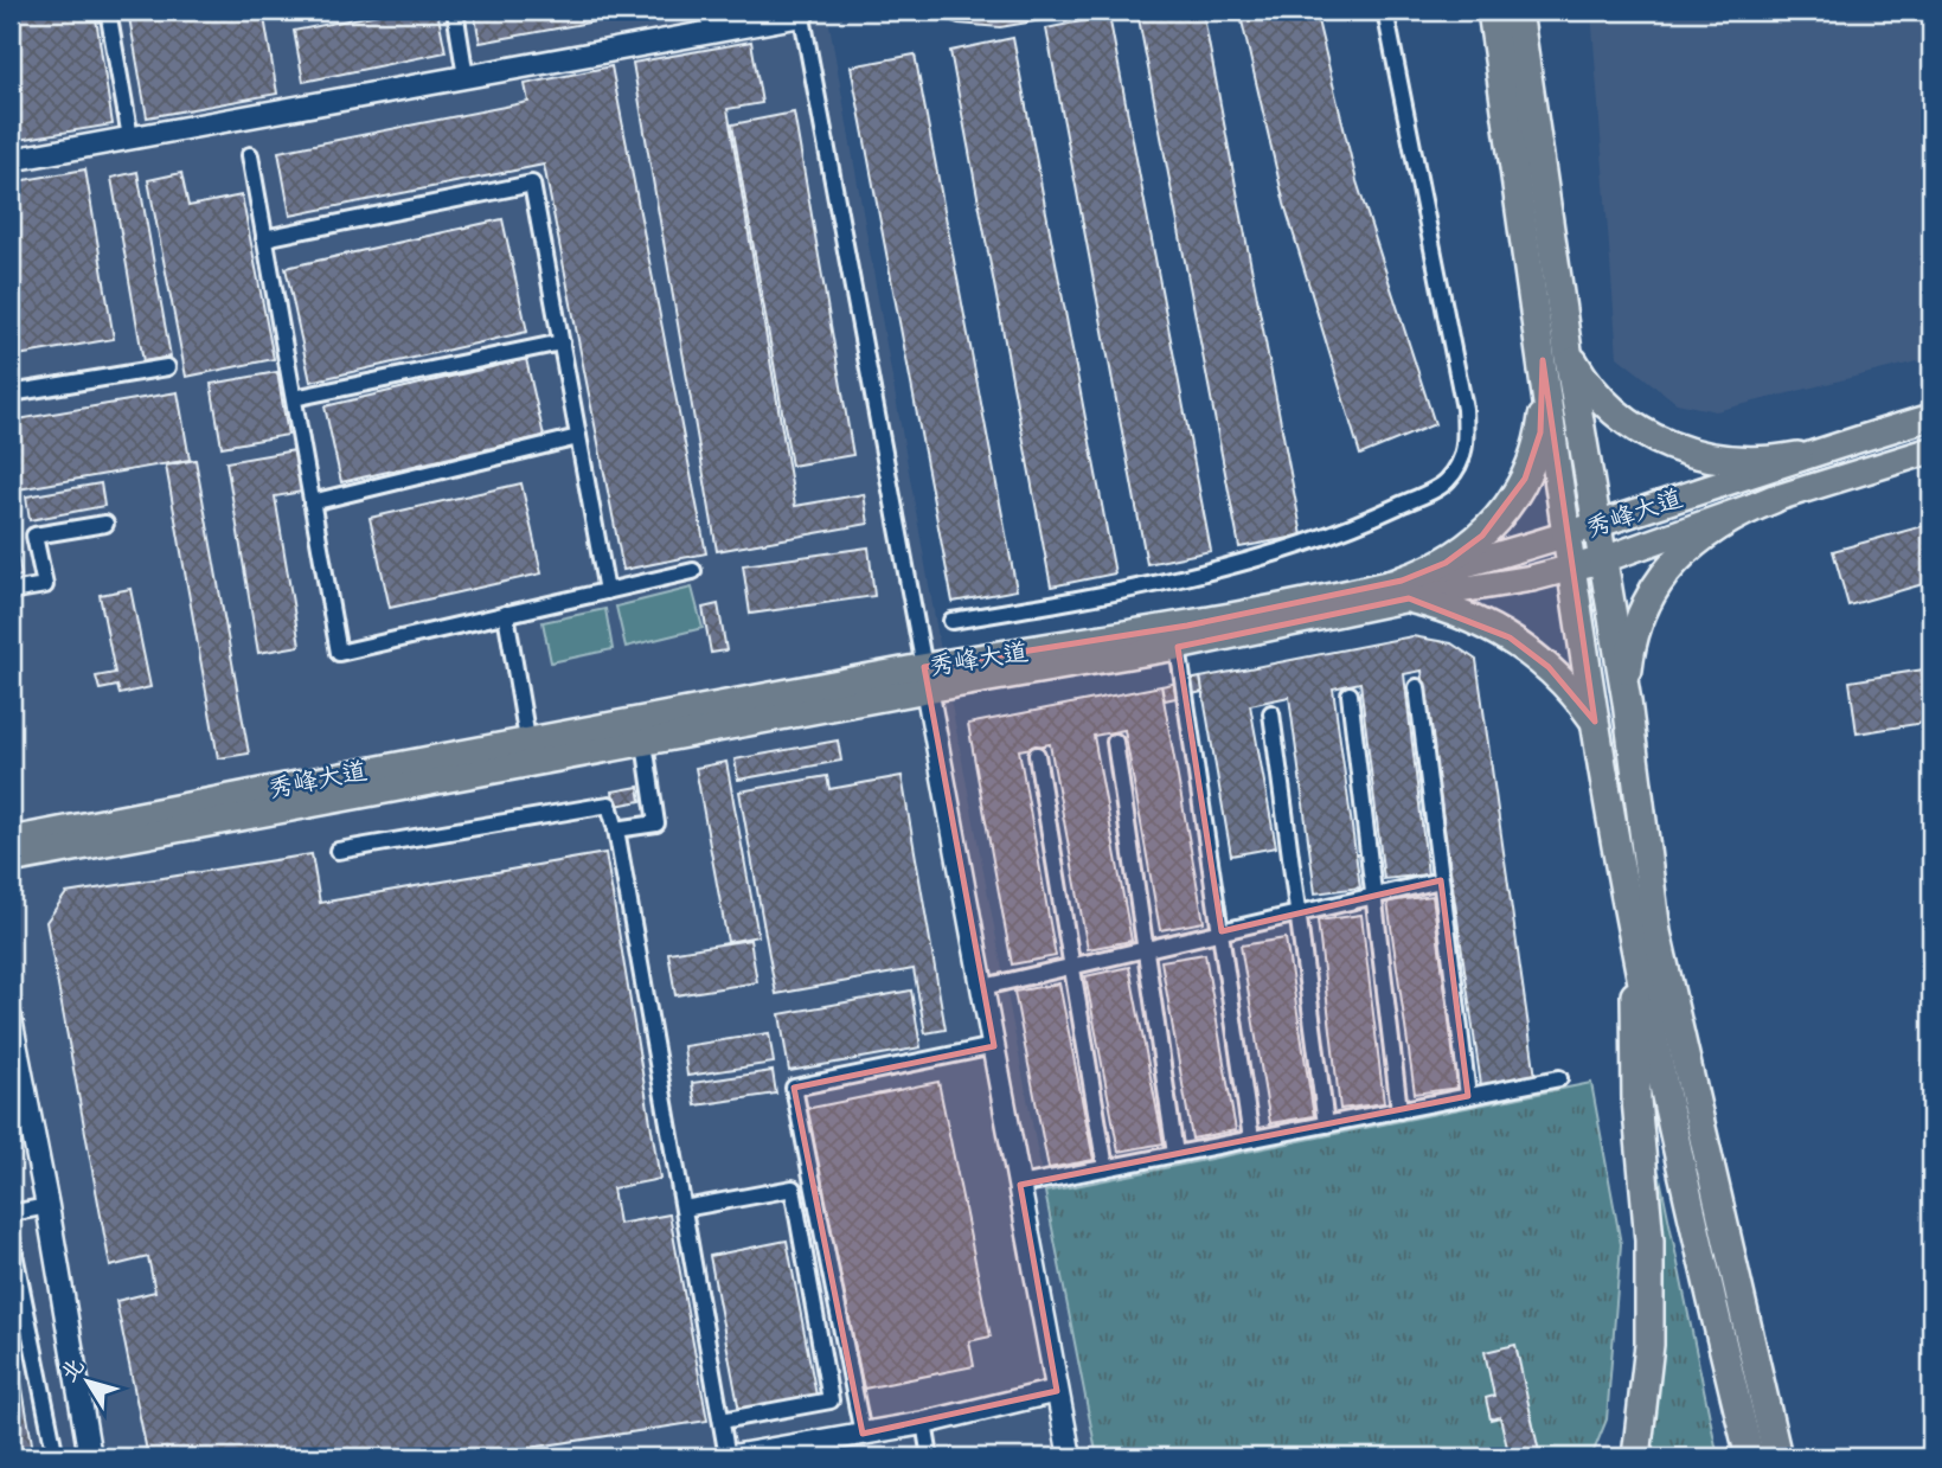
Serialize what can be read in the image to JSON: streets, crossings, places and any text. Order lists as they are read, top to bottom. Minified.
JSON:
{"streets":{"main road":["秀峰大道"]},"north":"top left"}
